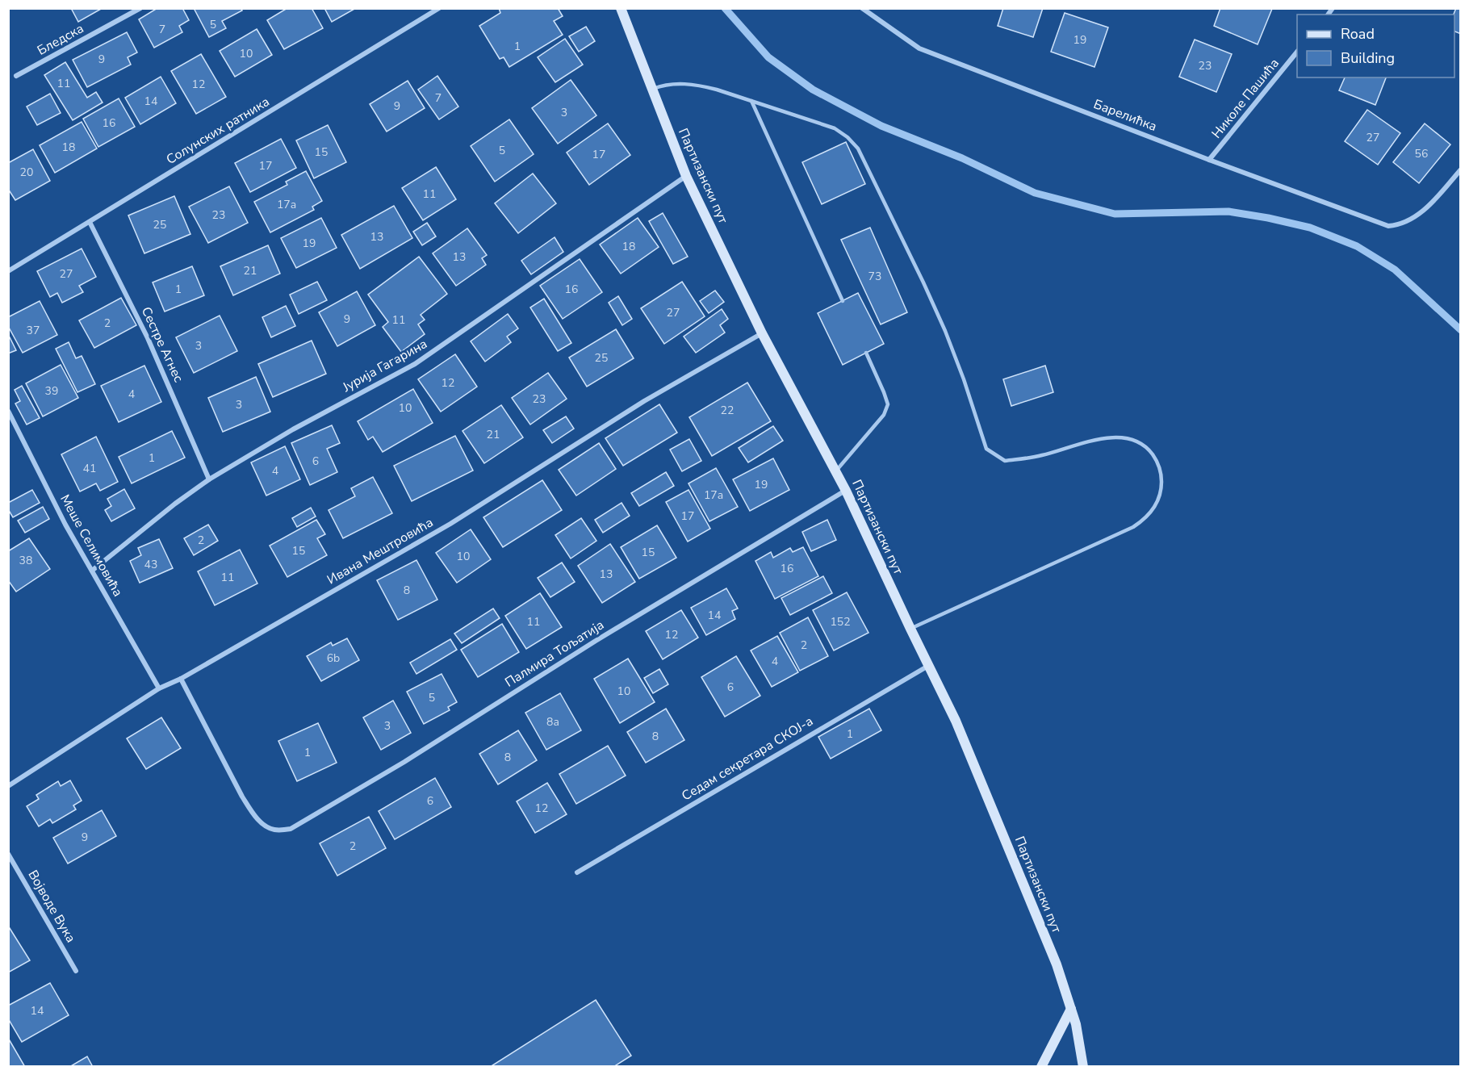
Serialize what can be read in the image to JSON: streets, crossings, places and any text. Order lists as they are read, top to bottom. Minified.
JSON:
{"streets":{"main road":["Партизански пут"],"street":["Бледска","Николе Пашића","Барелићка","Солунских ратника","Сестре Агнес","Јурија Гагарина","Меше Селимовића","Ивана Мештровића","Палмира Тољатија","Седам секретара СКОЈ-а","Војводе Вука"]},"crossings":[["Николе Пашића","Барелићка"],["Солунских ратника","Сестре Агнес"],["Партизански пут","Јурија Гагарина"],["Партизански пут","Ивана Мештровића"],["Партизански пут","Палмира Тољатија"],["Партизански пут","Седам секретара СКОЈ-а"],["Сестре Агнес","Јурија Гагарина"],["Јурија Гагарина","Меше Селимовића"],["Меше Селимовића","Ивана Мештровића"],["Ивана Мештровића","Палмира Тољатија"]],"house_numbers":["5","7","19","1","10","9","23","11","12","7","14","9","3","16","27","18","5","15","56","17","17","20","11","17a","23","25","13","19","18","13","21","27","73","1","16","27","9","11","2","37","3","25","12","39","4","23","3","10","22","21","1","6","41","4","19","17a","17","2","15","15","10","38","43","16","13","11","8","14","11","152","12","2","6b","4","6","10","5","8a","3","1","8","1","8","6","12","9","2","14"],"legend":["Road","Building"]}
